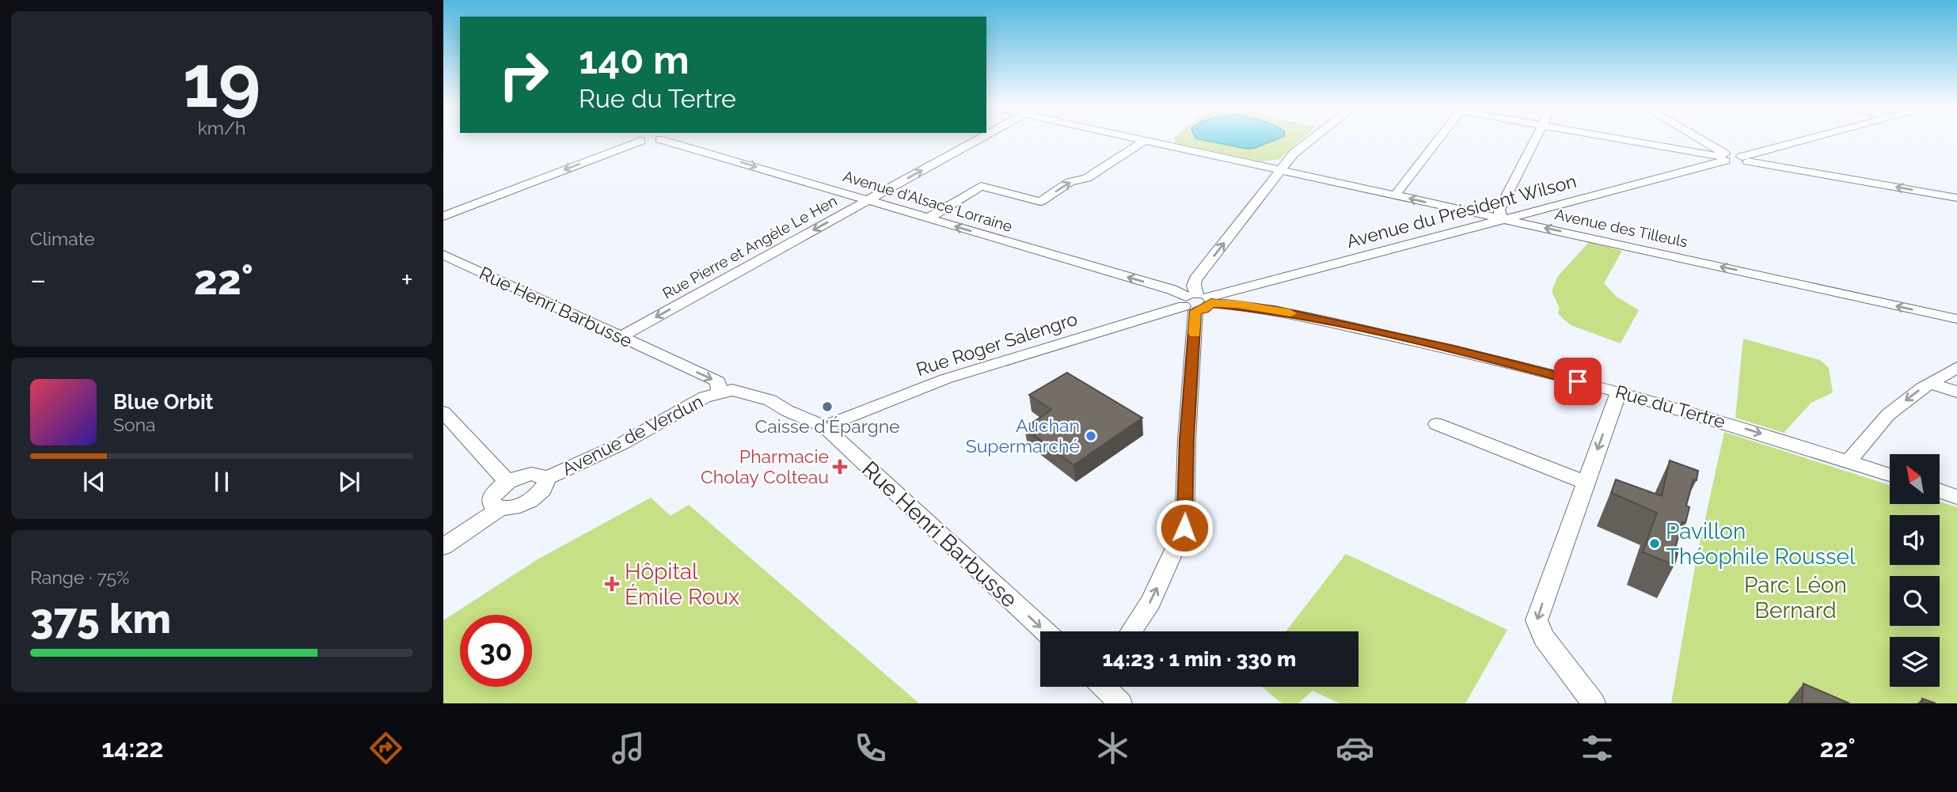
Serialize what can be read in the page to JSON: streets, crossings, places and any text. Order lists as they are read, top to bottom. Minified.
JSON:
{"streets":{"street":["Avenue d'Alsace Lorraine","Avenue du Président Wilson","Avenue des Tilleuls","Rue Pierre et Angèle Le Hen","Rue Henri Barbusse","Rue Roger Salengro","Rue du Tertre","Avenue de Verdun"]},"crossings":[["Avenue d'Alsace Lorraine","Avenue du Président Wilson"],["Avenue d'Alsace Lorraine","Rue Pierre et Angèle Le Hen"],["Avenue d'Alsace Lorraine","Rue Roger Salengro"],["Avenue d'Alsace Lorraine","Rue du Tertre"],["Avenue du Président Wilson","Avenue des Tilleuls"],["Avenue du Président Wilson","Rue Roger Salengro"],["Avenue du Président Wilson","Rue du Tertre"],["Rue Pierre et Angèle Le Hen","Rue Henri Barbusse"],["Rue Henri Barbusse","Rue Roger Salengro"],["Rue Henri Barbusse","Avenue de Verdun"],["Rue Roger Salengro","Rue du Tertre"]],"one_way":["Rue Henri Barbusse"],"parks":["Parc Léon Bernard"],"places":{"other":["Caisse d'Épargne","Auchan Supermarché","Pavillon Théophile Roussel"],"health":["Pharmacie Cholay Colteau","Hôpital Émile Roux"]},"north":"top left","page":{"tile":[["19","km/h"],"Climate",["Range · 75%","375 km"]],"turn":["140 m","Rue du Tertre"],"heat":["−","22°","+"],"song":["Blue Orbit","Sona"],"limit":"30","trip":"14:23 · 1 min · 330 m","tabs":["14:22","22°"]}}
